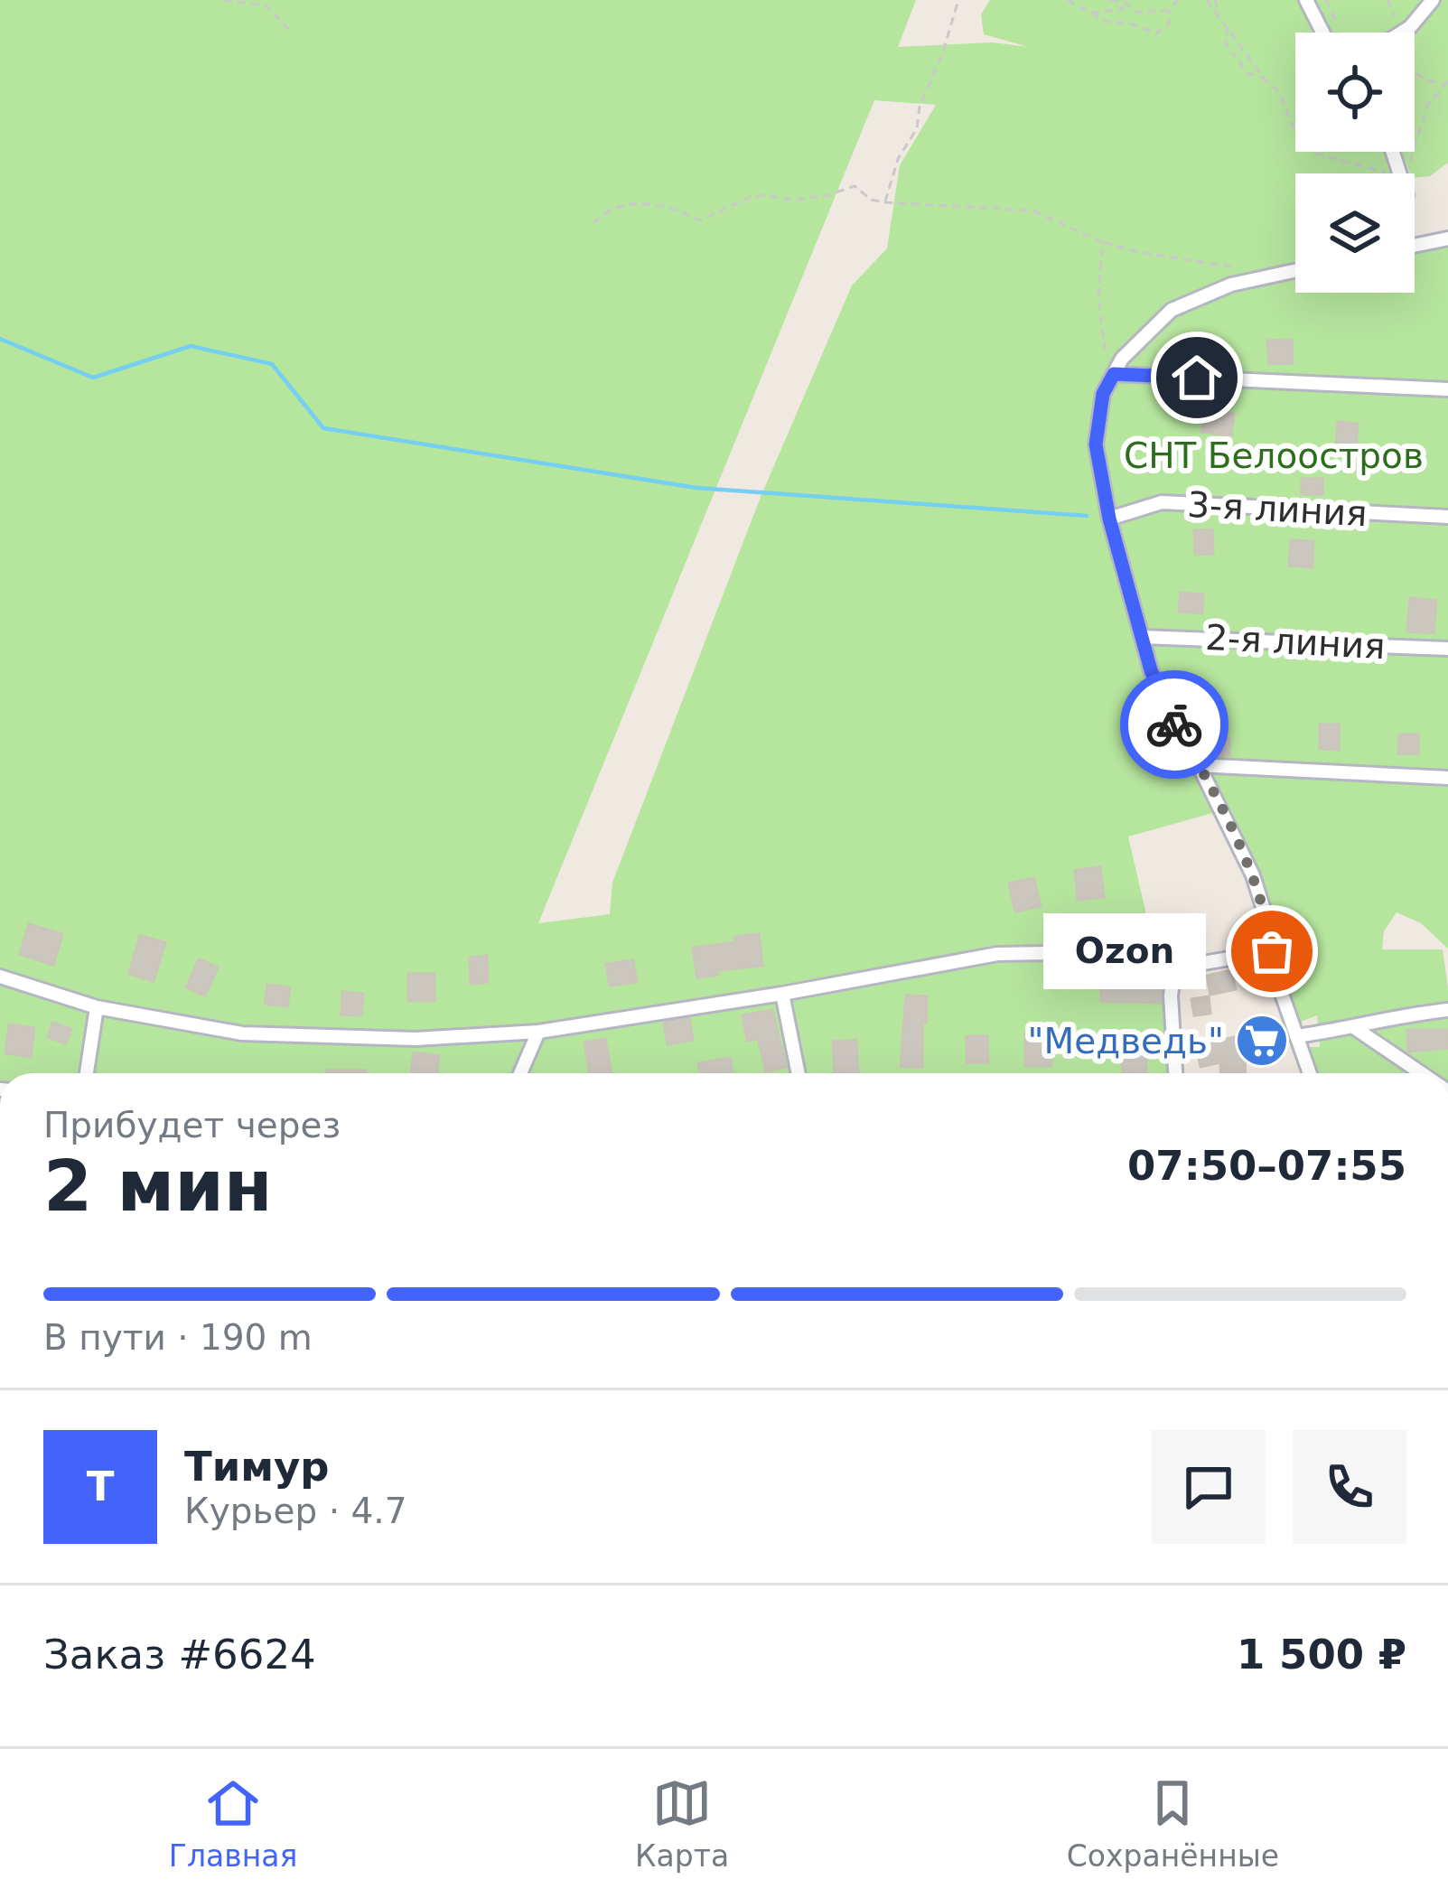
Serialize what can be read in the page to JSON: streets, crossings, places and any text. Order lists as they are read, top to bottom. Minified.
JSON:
{"streets":{"street":["3-я линия","2-я линия"]},"parks":["СНТ Белоостров"],"places":{"other":["Ozon"],"supermarket":["\"Медведь\""]},"page":{"bubble":"Ozon","heading":["2 мин","Прибудет через","07:50–07:55"],"panel":["Тимур","Курьер · 4.7","Заказ #6624","1 500 ₽"],"bar":"В пути · 190 m","round":"Т","tabs":["Главная","Карта","Сохранённые"]}}
